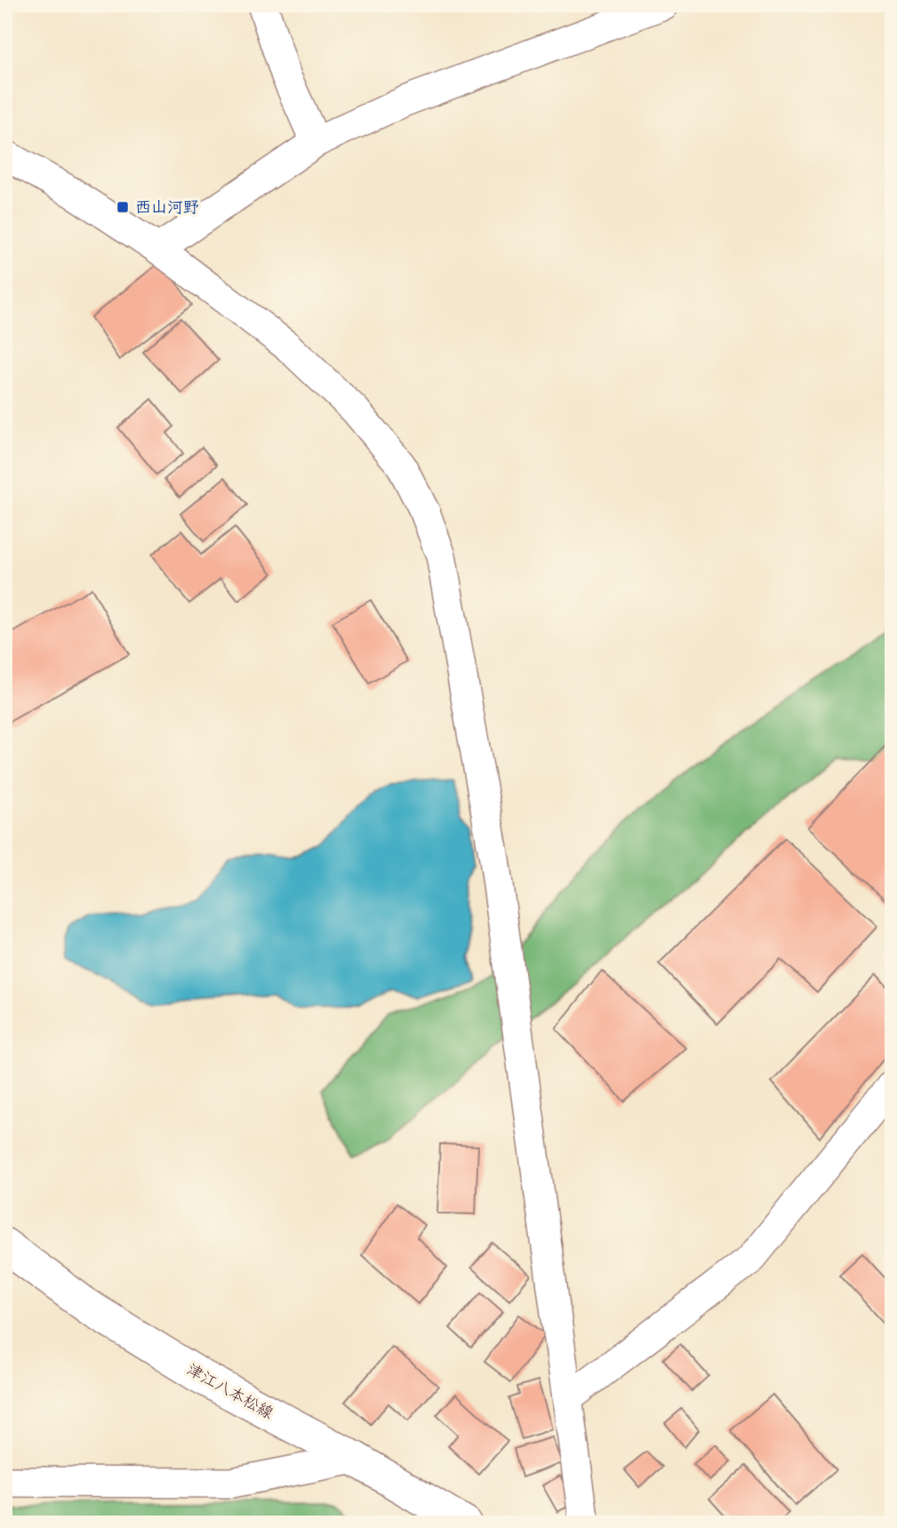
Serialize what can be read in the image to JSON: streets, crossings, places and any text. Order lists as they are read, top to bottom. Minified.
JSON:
{"streets":{"main road":["津江八本松線"]},"places":{"transit":["西山河野"]}}
